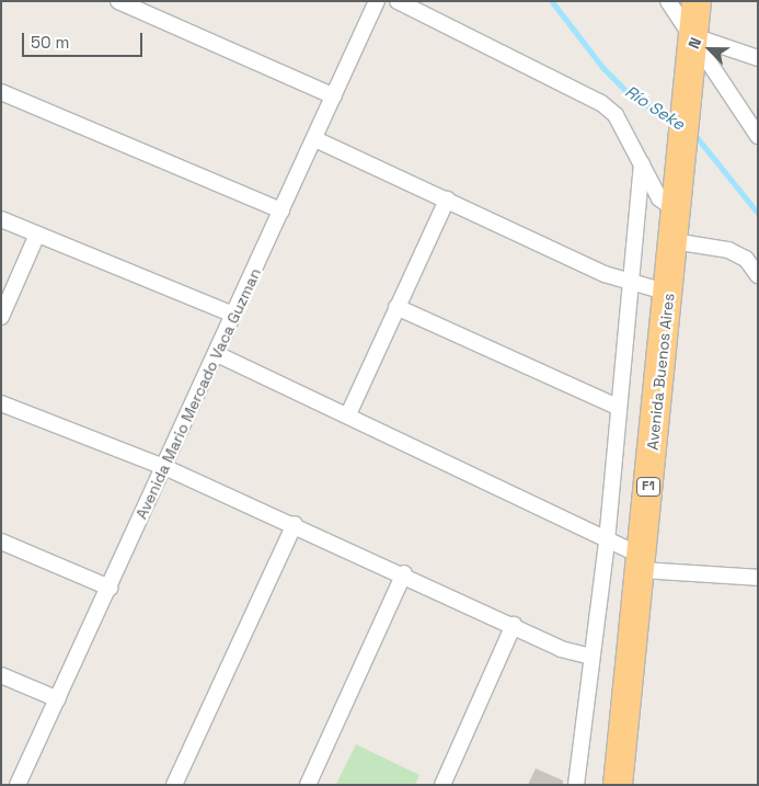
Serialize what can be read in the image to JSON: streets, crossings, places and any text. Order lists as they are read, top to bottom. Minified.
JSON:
{"streets":{"highway":["Avenida Buenos Aires","F1"],"street":["Avenida Mario Mercado Vaca Guzman"]},"crossings":[["Avenida Buenos Aires","F1"]],"water":["Río Seke"],"scale_bar":"50 m","north":"top left"}
